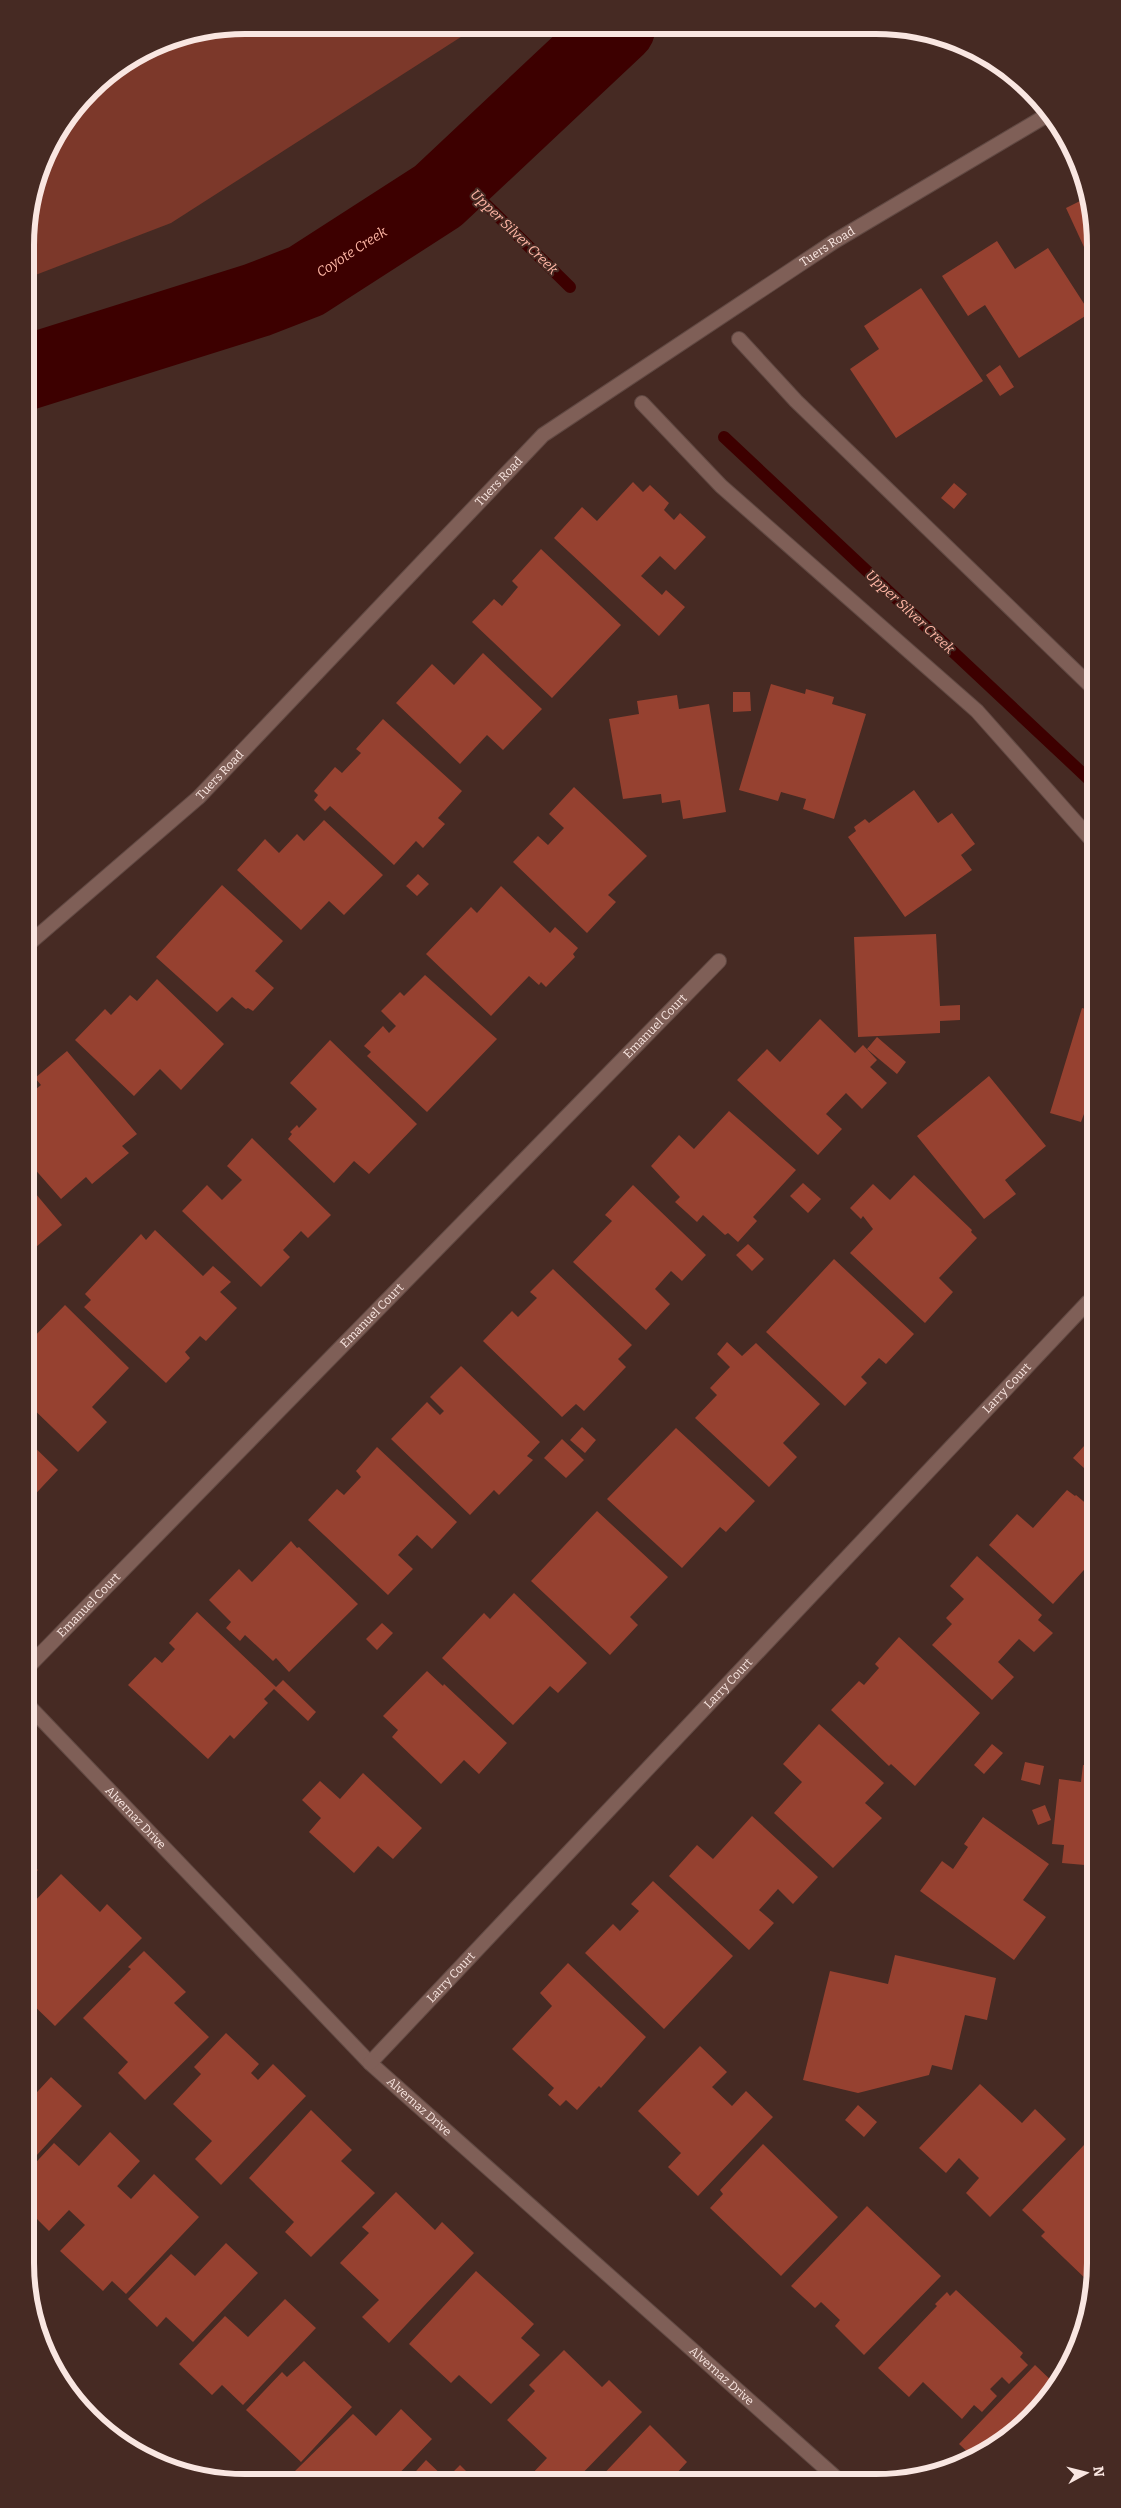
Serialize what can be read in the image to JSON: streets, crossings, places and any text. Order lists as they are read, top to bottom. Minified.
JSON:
{"streets":{"street":["Tuers Road","Emanuel Court","Larry Court","Alvernaz Drive"]},"crossings":[["Larry Court","Alvernaz Drive"]],"water":["Upper Silver Creek","Coyote Creek"],"north":"right"}
